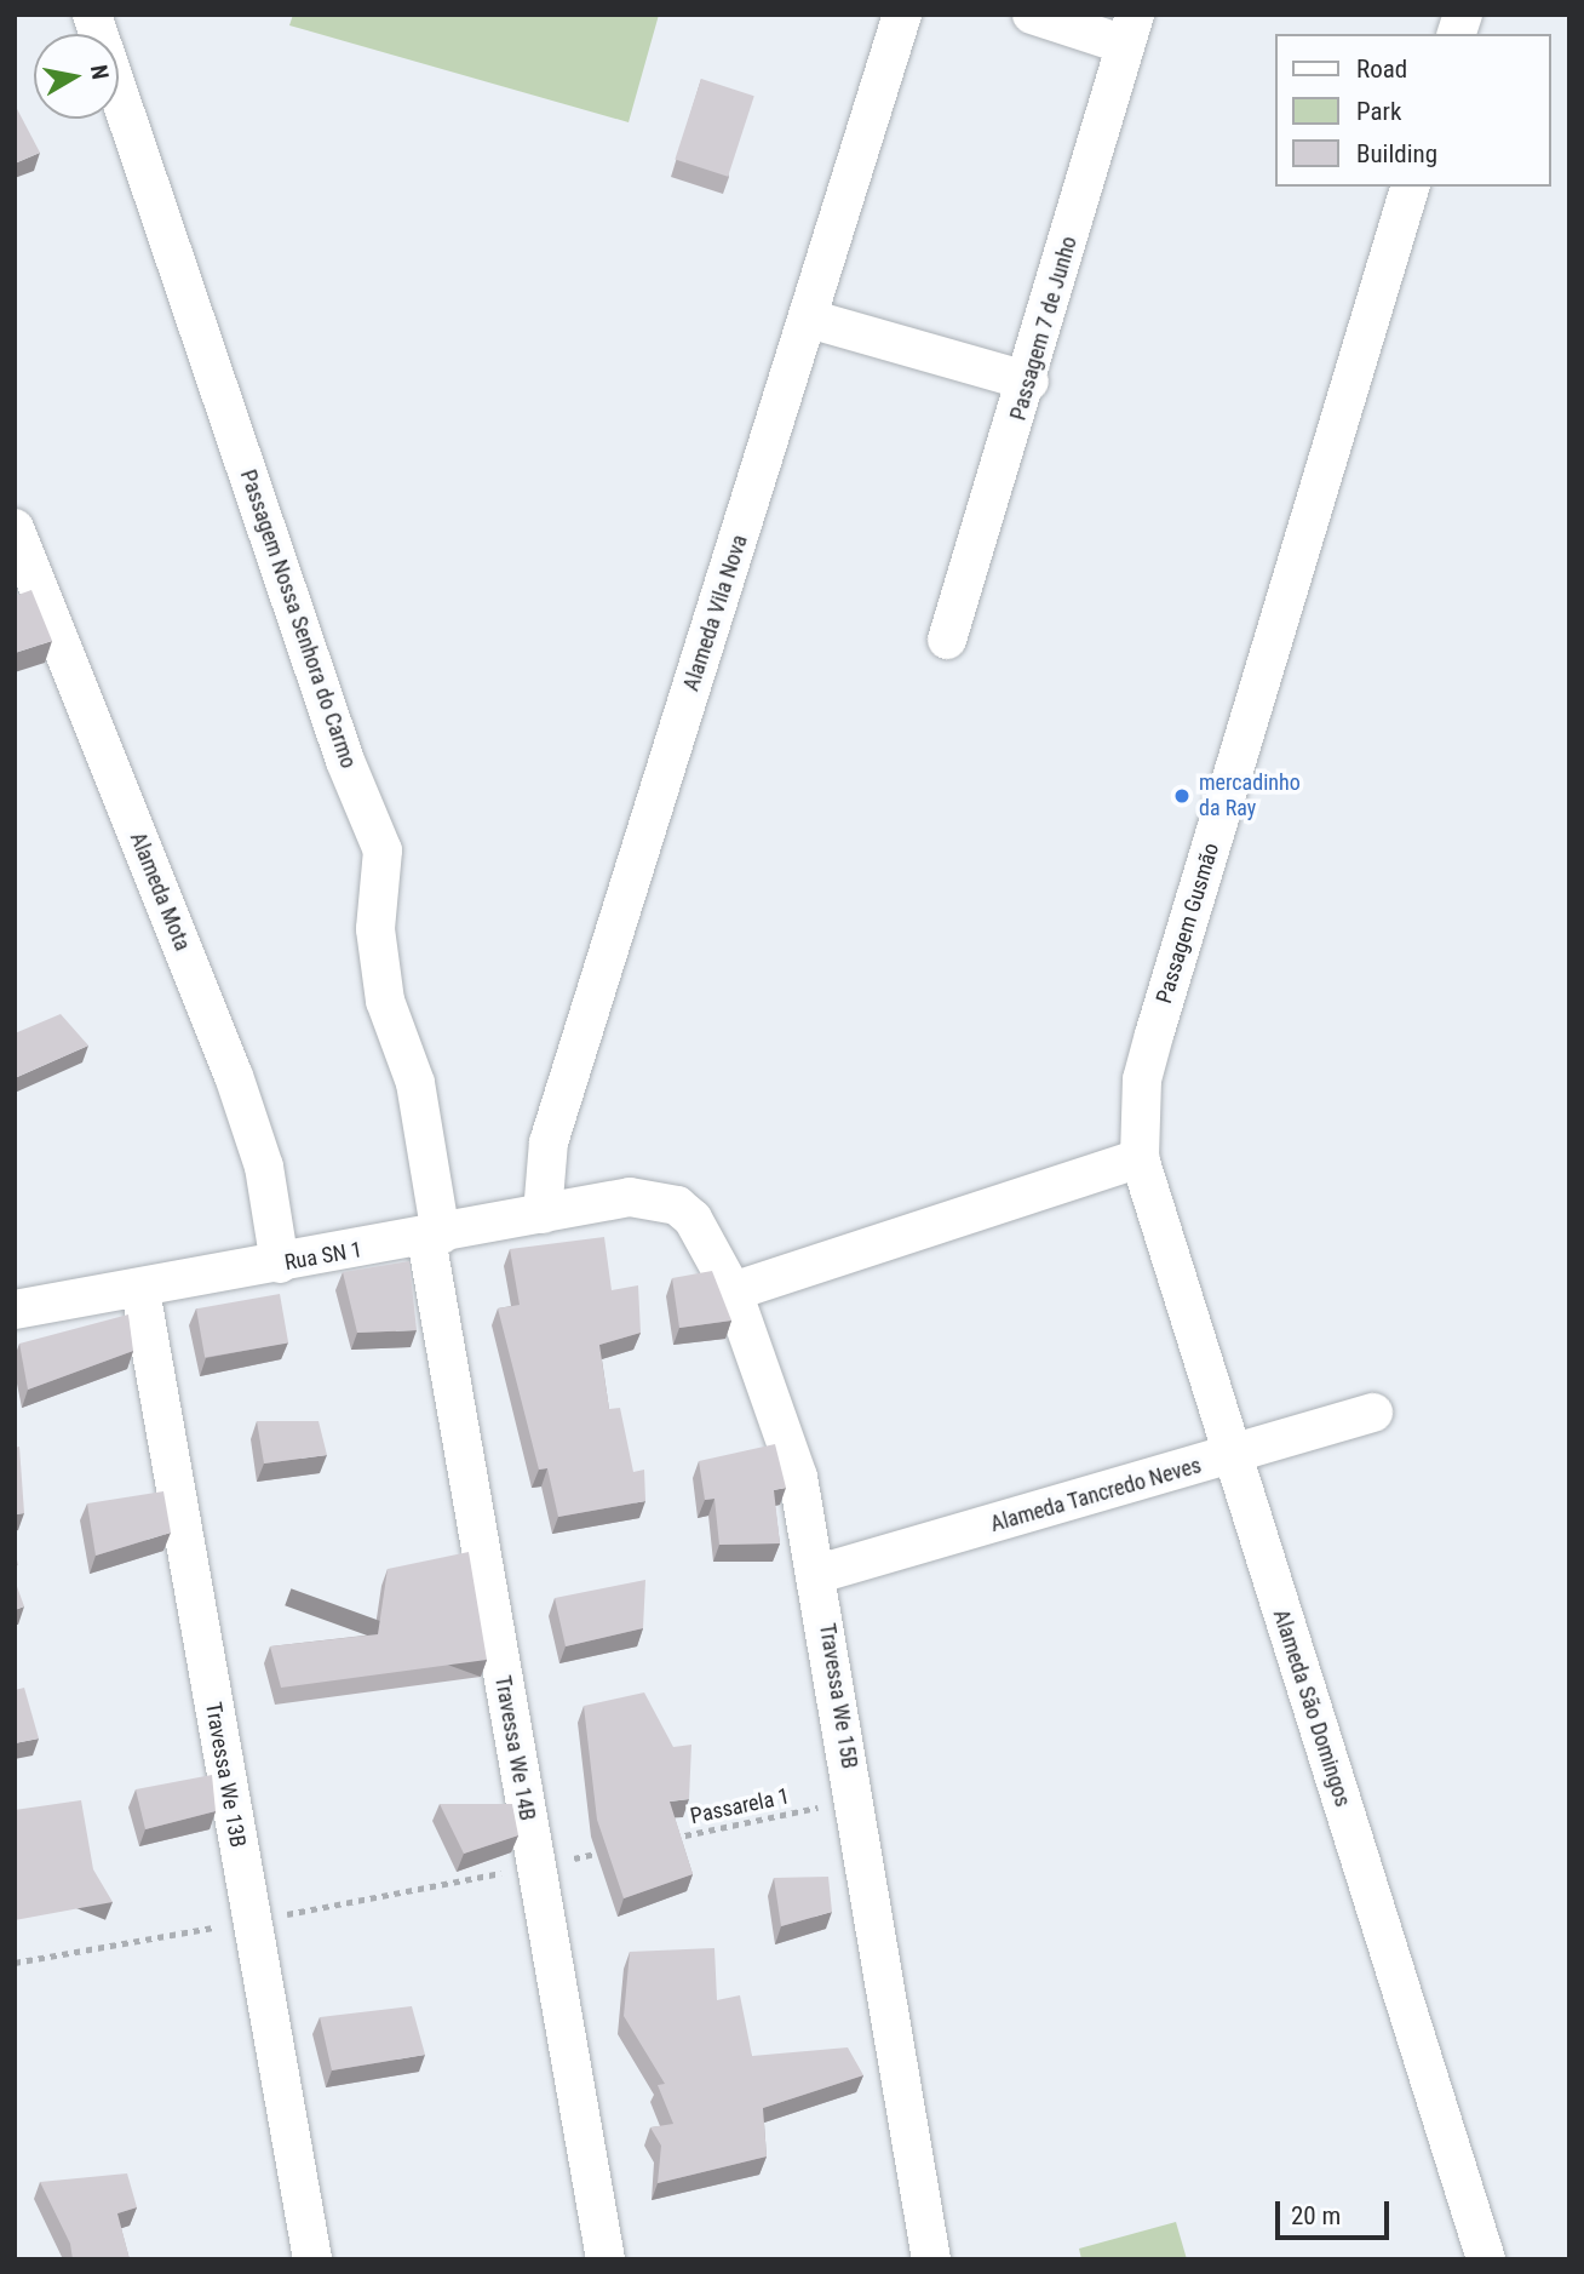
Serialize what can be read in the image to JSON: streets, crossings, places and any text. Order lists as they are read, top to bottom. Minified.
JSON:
{"streets":{"street":["Passagem 7 de Junho","Alameda Vila Nova","Passagem Nossa Senhora do Carmo","Alameda Mota","Passagem Gusmão","Rua SN 1","Alameda Tancredo Neves","Travessa We 15B","Alameda São Domingos","Travessa We 14B","Travessa We 13B"],"path":["Passarela 1"]},"crossings":[["Alameda Vila Nova","Rua SN 1"],["Passagem Nossa Senhora do Carmo","Rua SN 1"],["Passagem Nossa Senhora do Carmo","Travessa We 14B"],["Alameda Mota","Rua SN 1"],["Passagem Gusmão","Alameda São Domingos"],["Rua SN 1","Travessa We 15B"],["Rua SN 1","Travessa We 14B"],["Rua SN 1","Travessa We 13B"],["Alameda Tancredo Neves","Travessa We 15B"],["Alameda Tancredo Neves","Alameda São Domingos"],["Travessa We 15B","Passarela 1"]],"places":["mercadinho da Ray"],"legend":["Road","Park","Building"],"scale_bar":"20 m","north":"right"}
